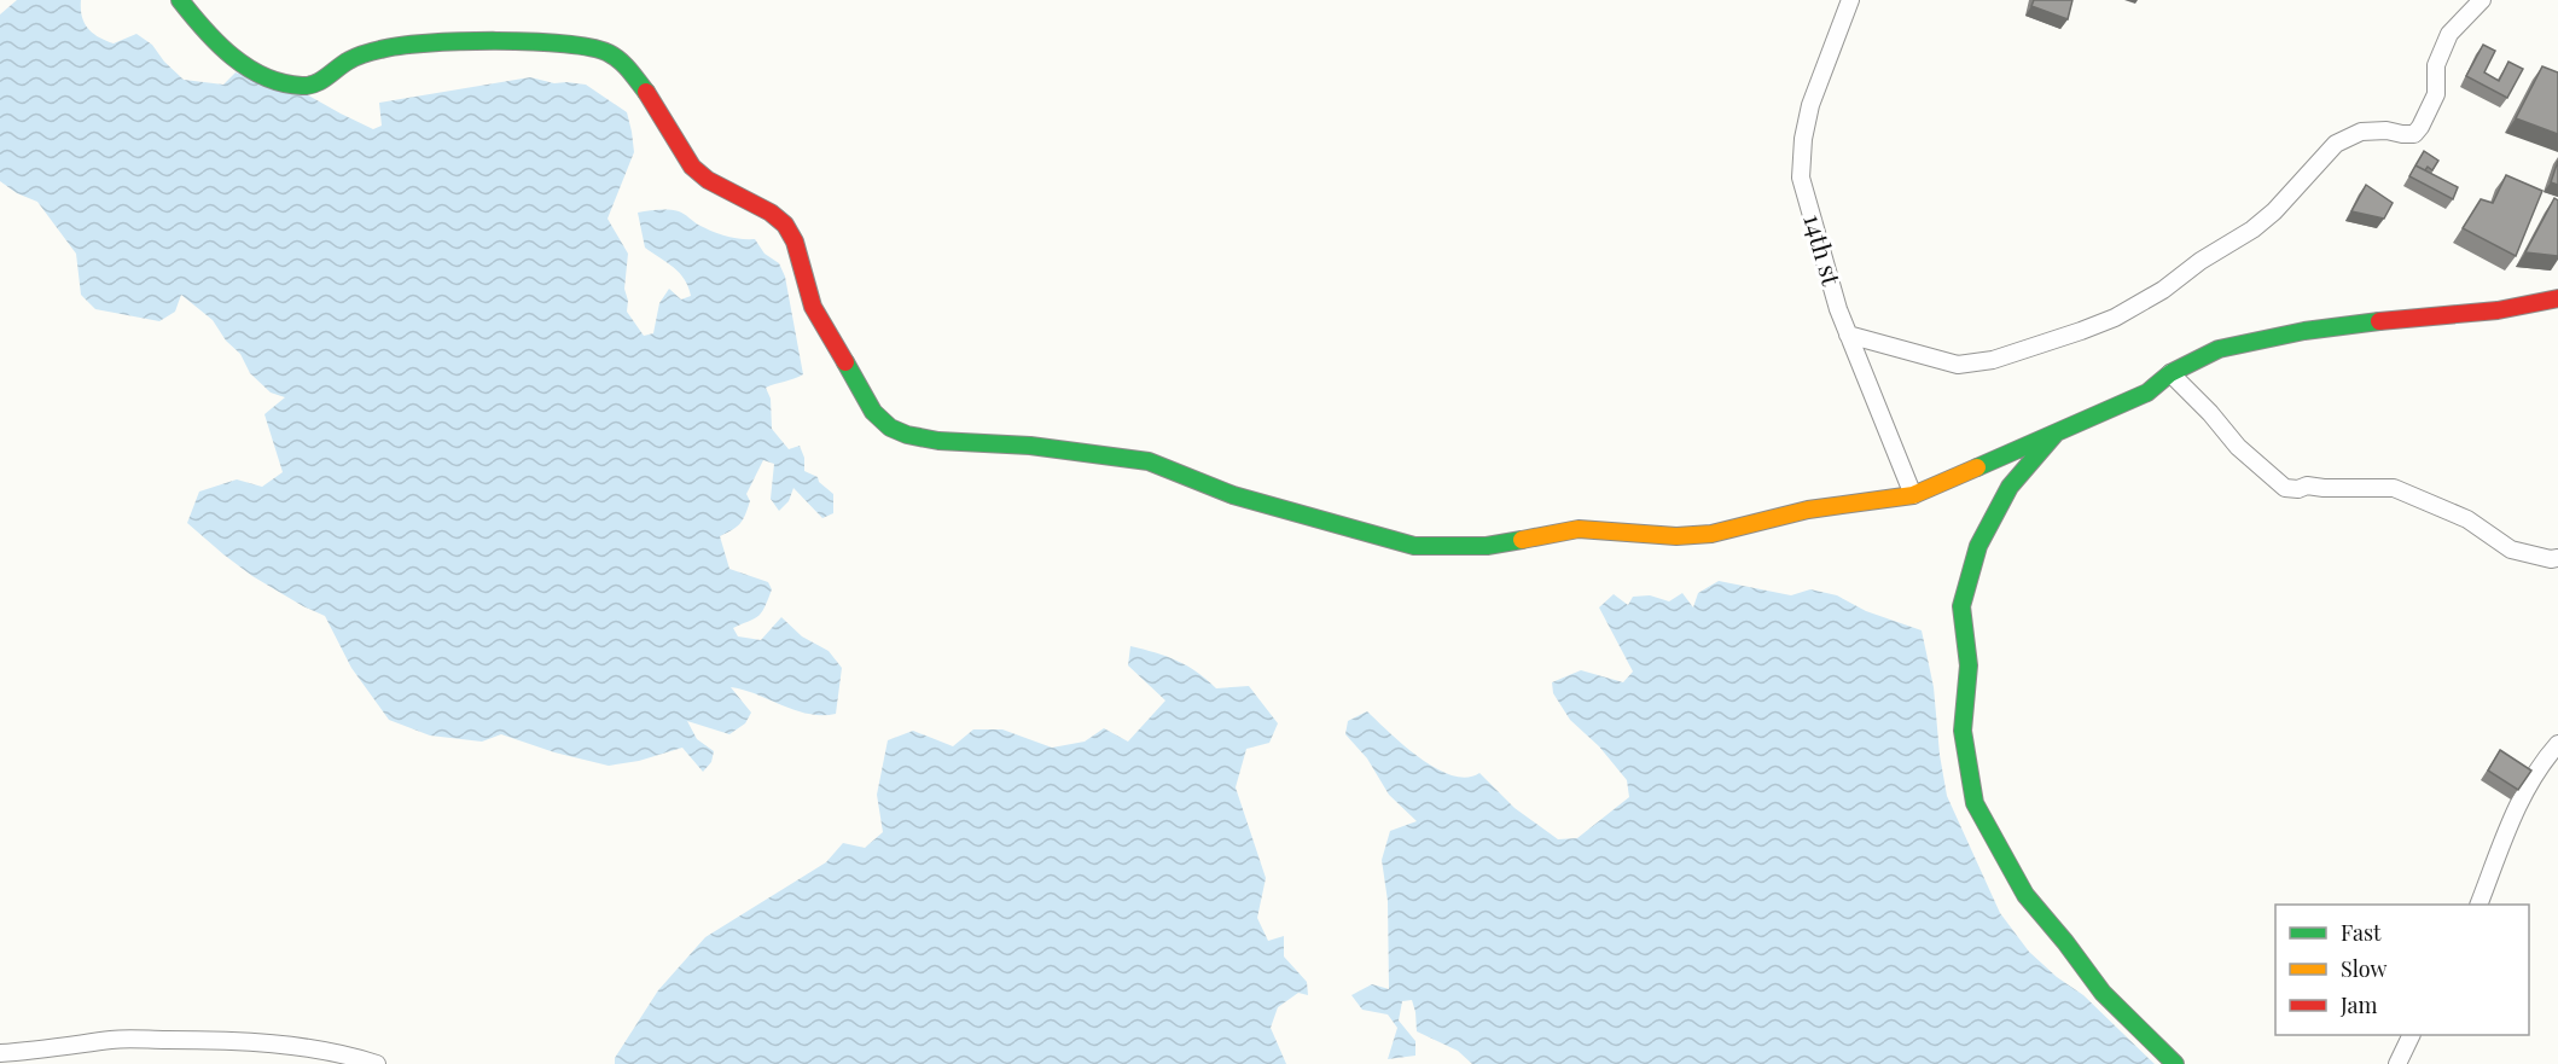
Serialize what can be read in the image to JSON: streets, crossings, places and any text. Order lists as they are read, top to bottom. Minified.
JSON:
{"streets":{"street":["14th st"]},"legend":["Fast","Slow","Jam"]}
